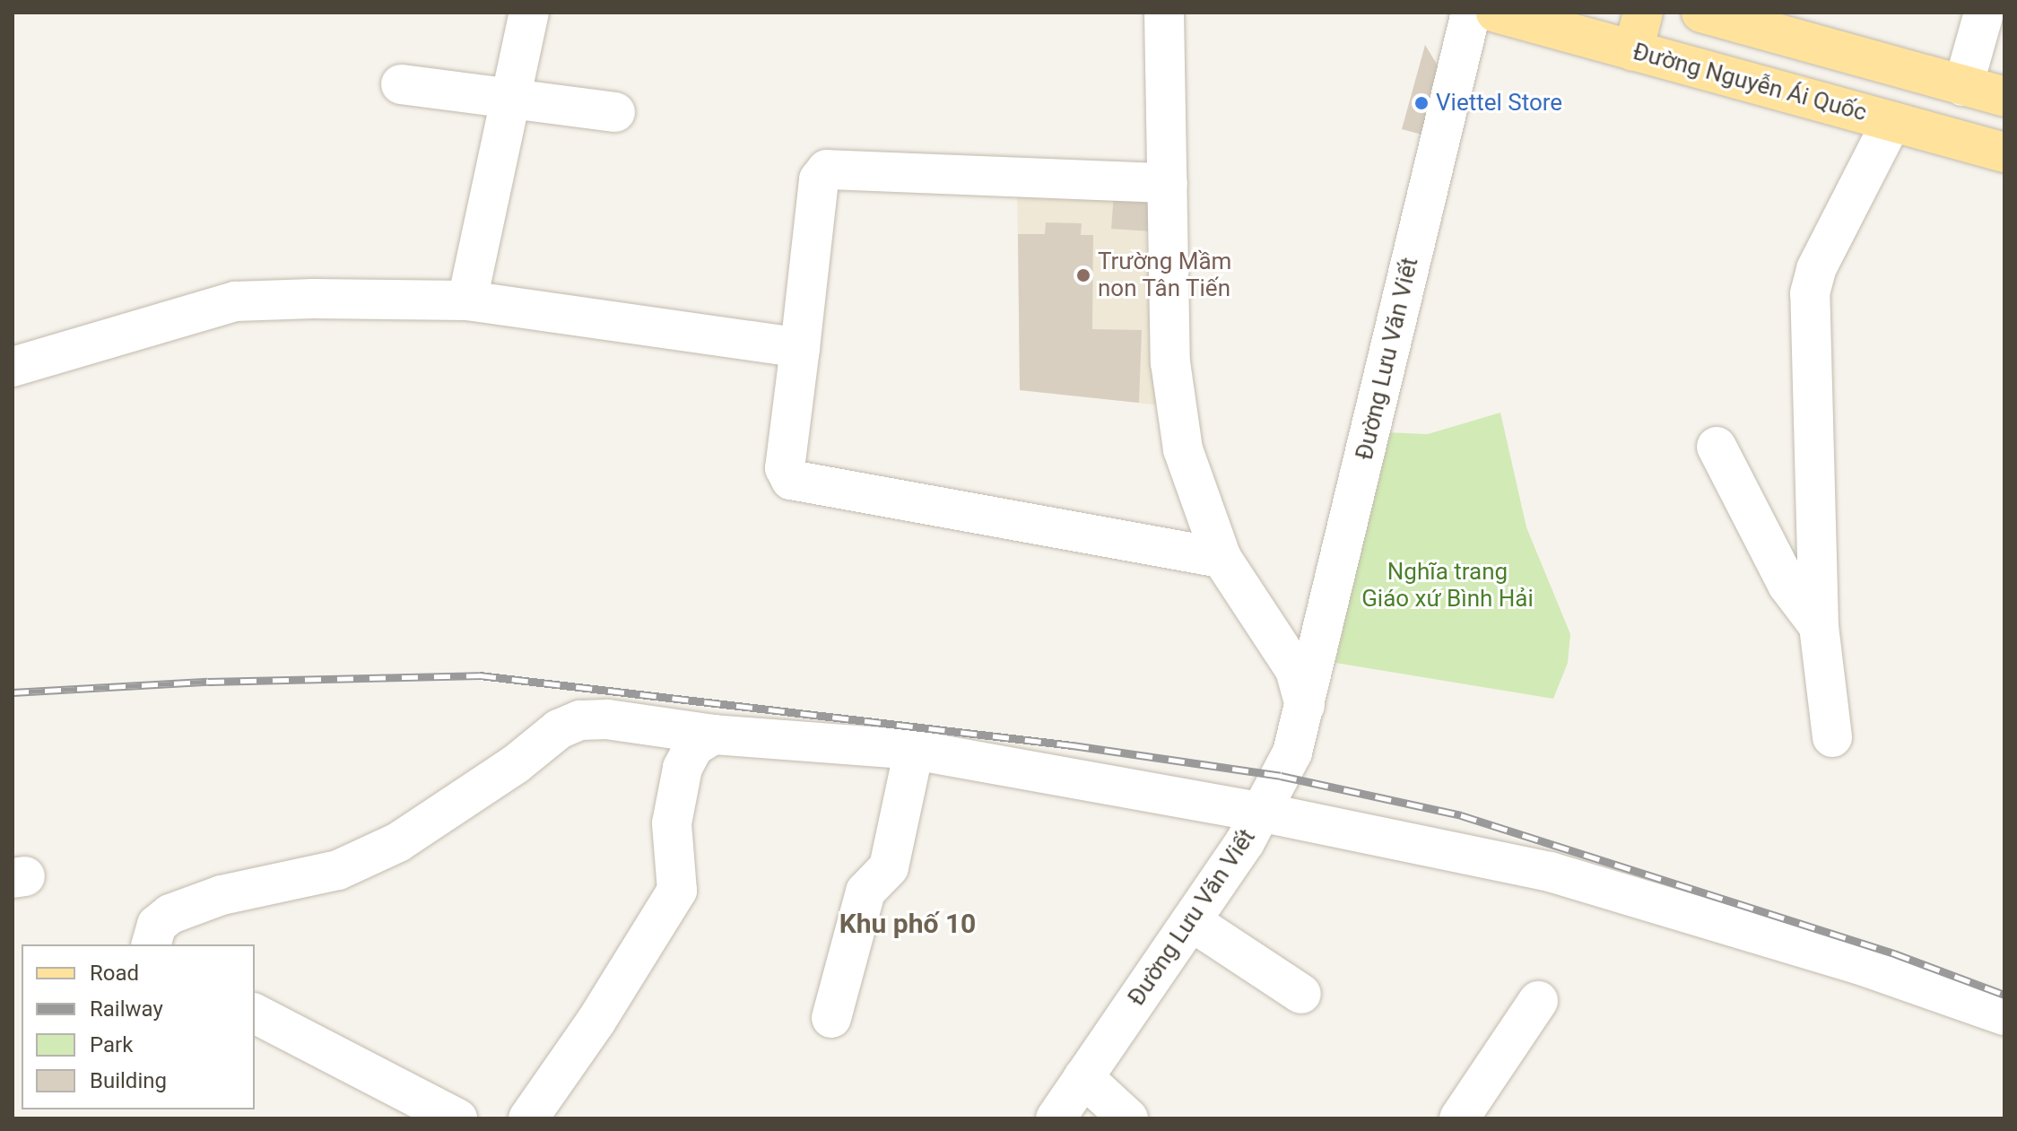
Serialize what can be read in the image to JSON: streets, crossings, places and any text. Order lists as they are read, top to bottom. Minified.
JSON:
{"streets":{"main road":["Đường Nguyễn Ái Quốc"],"street":["Đường Lưu Văn Viết"]},"districts":["Khu phố 10"],"parks":["Nghĩa trang Giáo xứ Bình Hải"],"places":["Viettel Store","Trường Mầm non Tân Tiến"],"legend":["Road","Railway","Park","Building"]}
